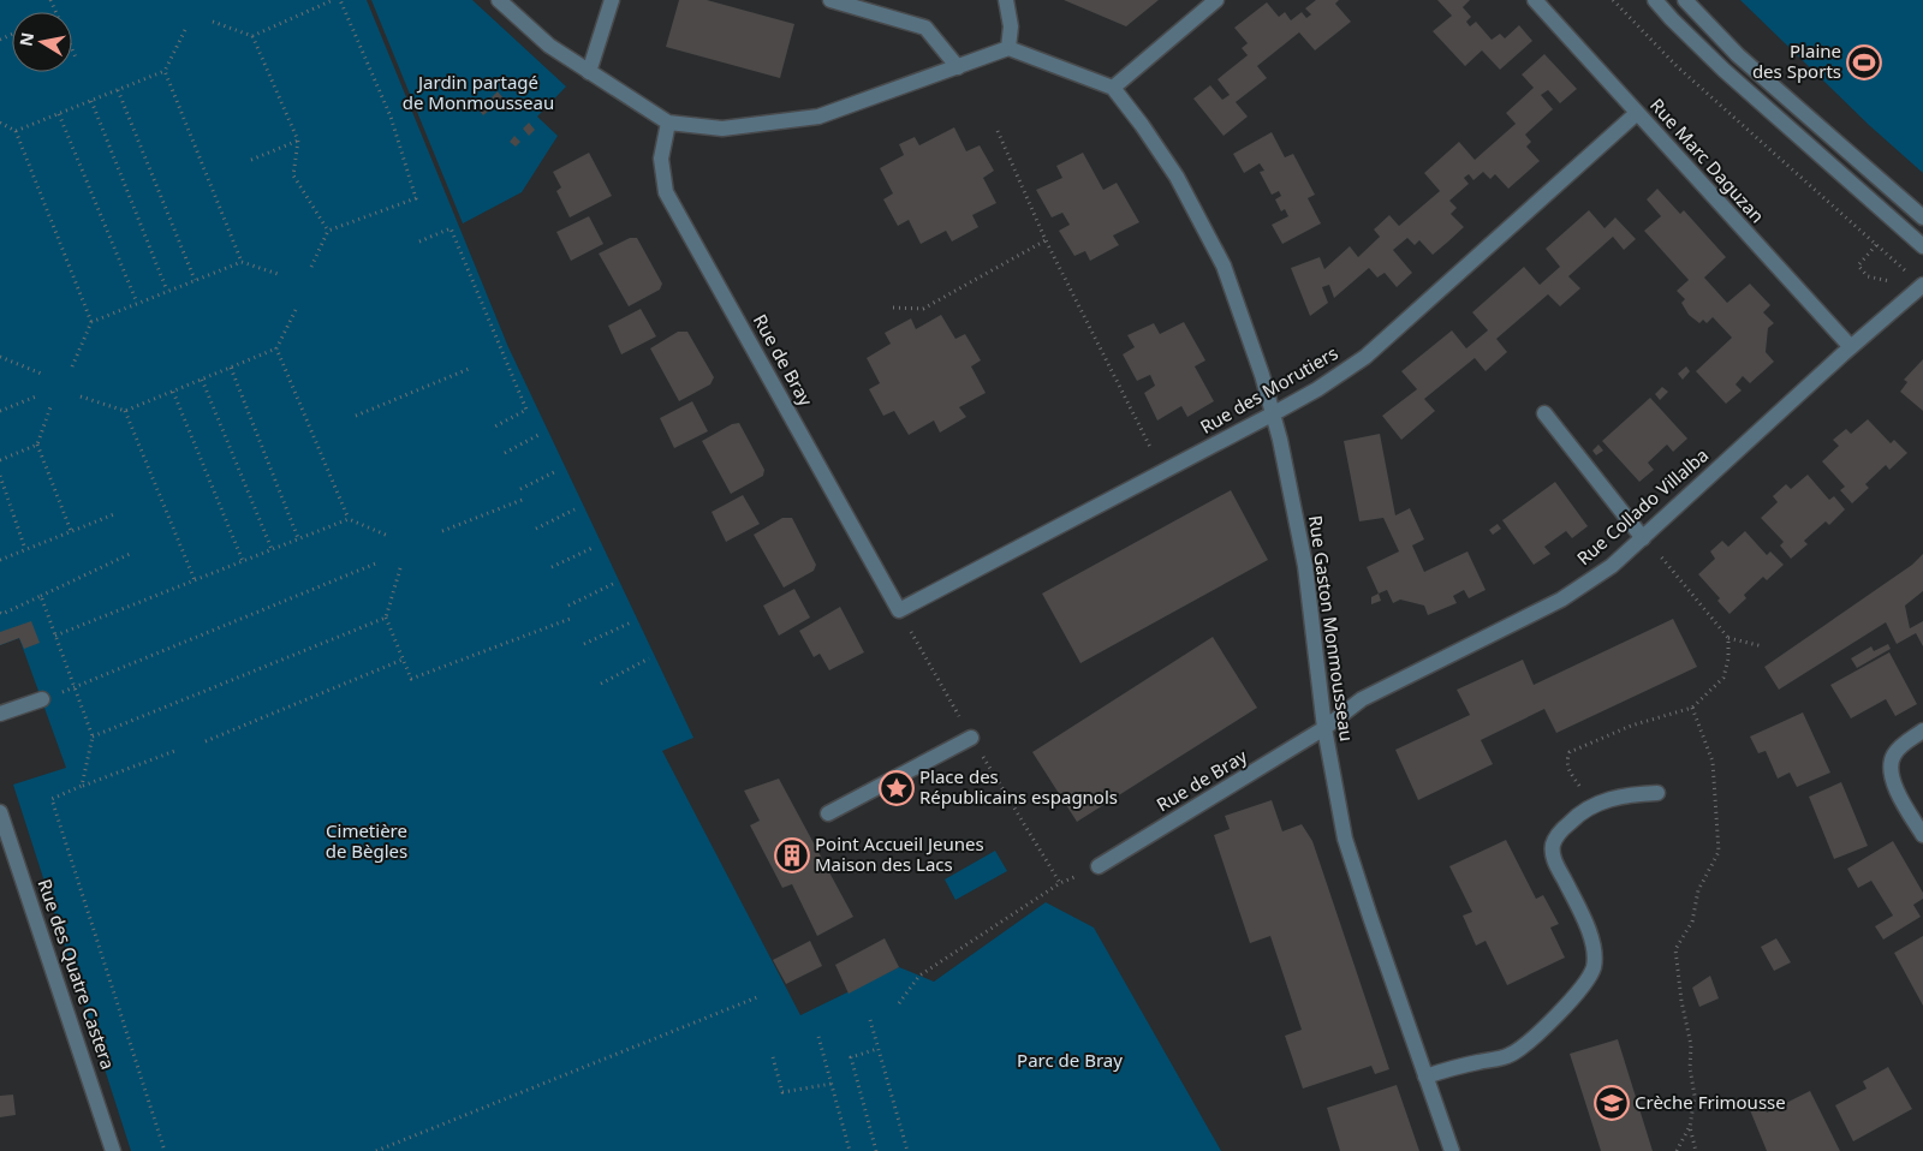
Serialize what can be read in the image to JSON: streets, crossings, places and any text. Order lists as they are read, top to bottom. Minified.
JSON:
{"streets":{"street":["Rue Marc Daguzan","Rue de Bray","Rue des Morutiers","Rue Collado Villalba","Rue Gaston Monmousseau","Rue des Quatre Castera"]},"crossings":[["Rue Marc Daguzan","Rue des Morutiers"],["Rue Marc Daguzan","Rue Collado Villalba"],["Rue de Bray","Rue des Morutiers"],["Rue de Bray","Rue Collado Villalba"],["Rue de Bray","Rue Gaston Monmousseau"],["Rue des Morutiers","Rue Gaston Monmousseau"],["Rue Collado Villalba","Rue Gaston Monmousseau"]],"parks":["Jardin partagé de Monmousseau","Cimetière de Bègles","Parc de Bray"],"places":{"sports":["Plaine des Sports"],"place":["Place des Républicains espagnols"],"building":["Point Accueil Jeunes Maison des Lacs"],"school or university":["Crèche Frimousse"]},"north":"left"}
